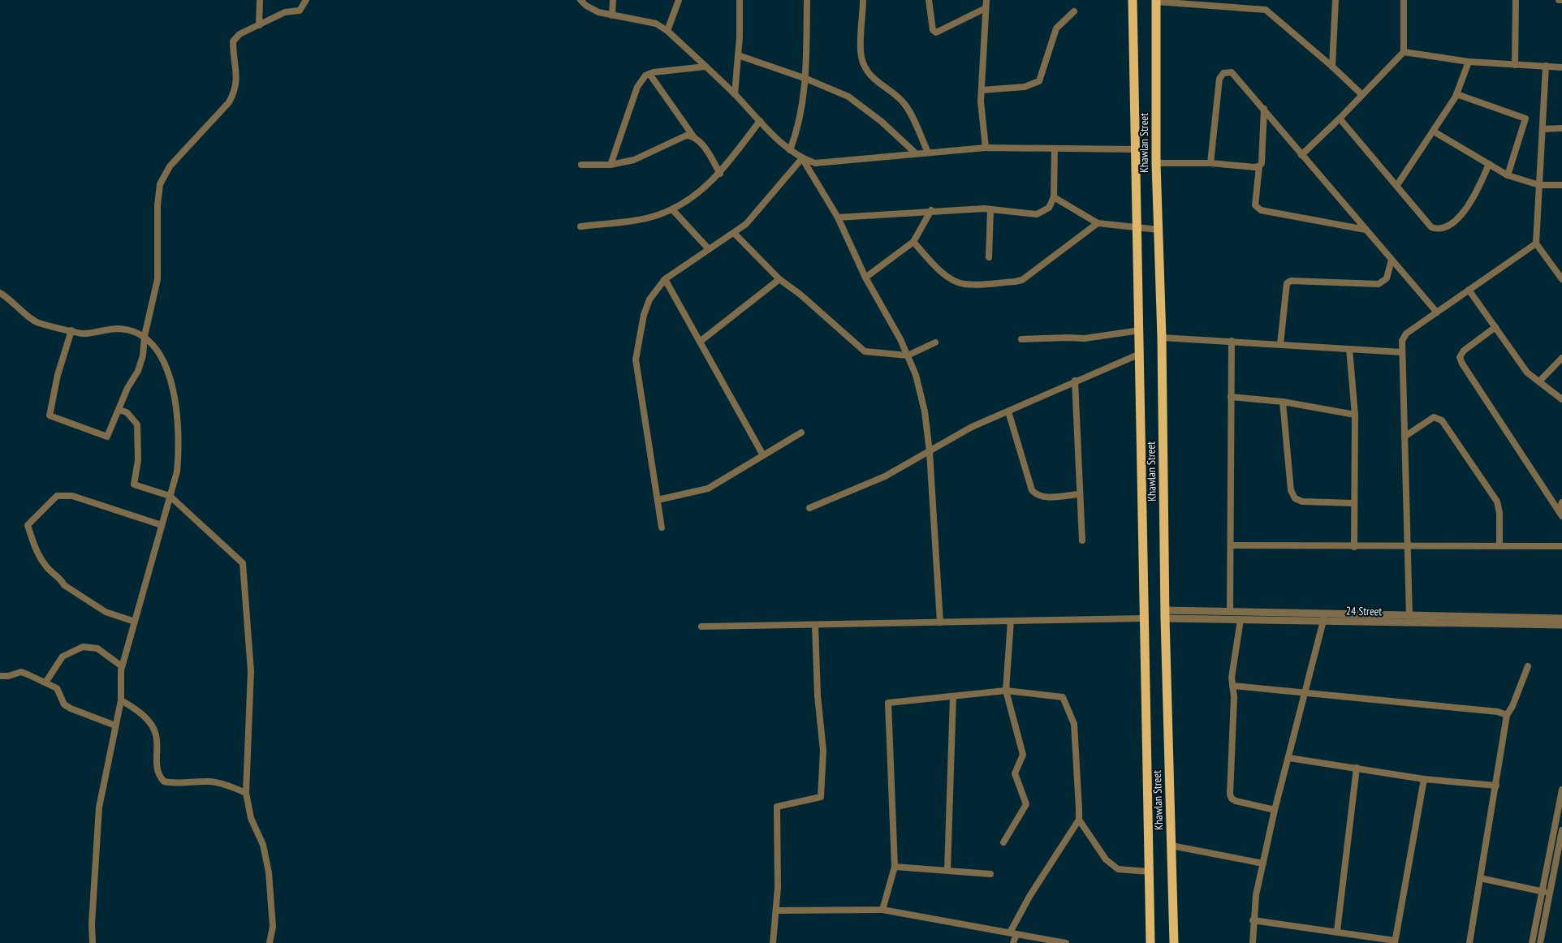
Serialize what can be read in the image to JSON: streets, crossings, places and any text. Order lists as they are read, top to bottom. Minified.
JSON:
{"streets":{"main road":["Khawlan Street"],"street":["24 Street"]},"crossings":[["Khawlan Street","24 Street"]]}
